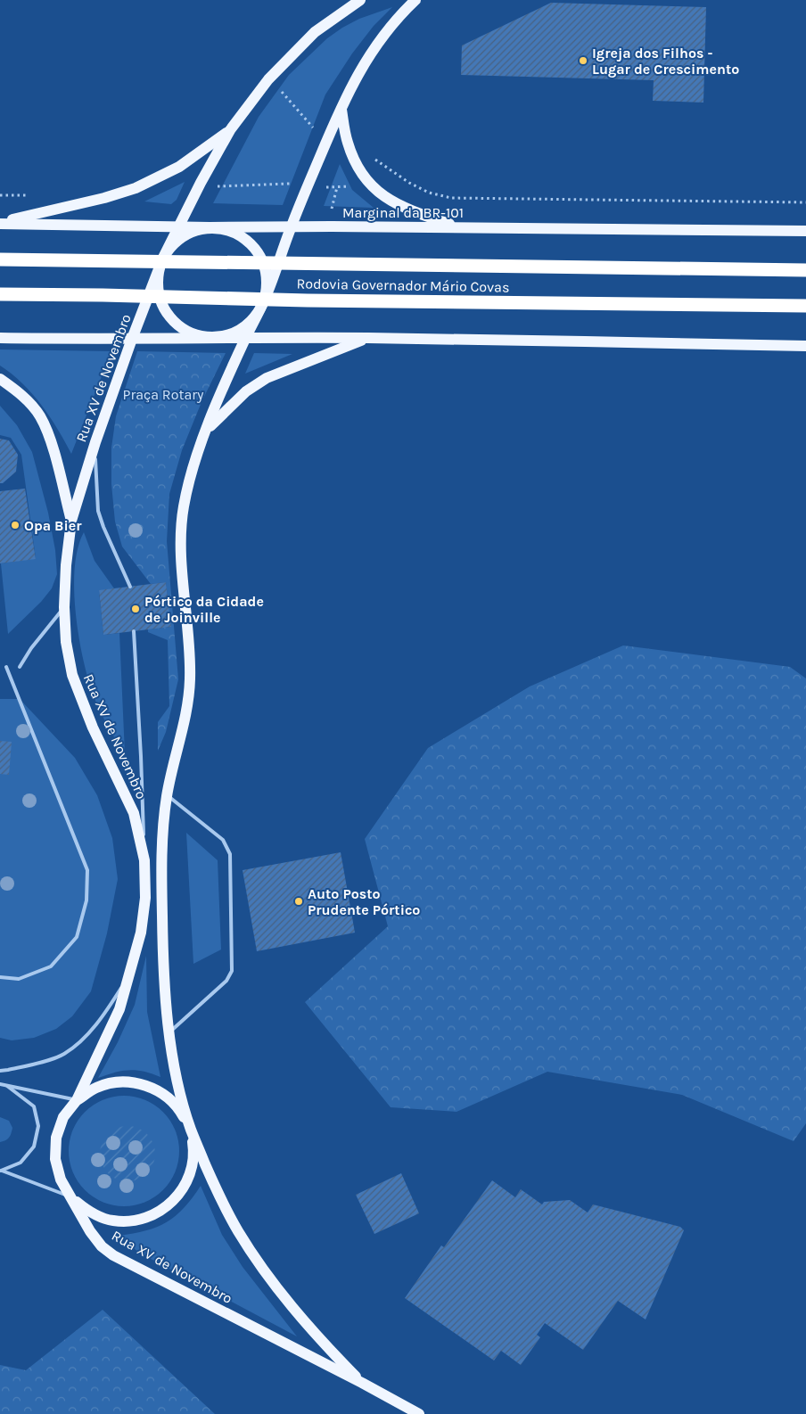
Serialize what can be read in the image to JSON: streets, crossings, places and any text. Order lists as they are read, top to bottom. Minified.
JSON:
{"streets":{"highway":["Rodovia Governador Mário Covas"],"main road":["Marginal da BR-101","Rua XV de Novembro"]},"crossings":[["Marginal da BR-101","Rua XV de Novembro"]],"parks":["Praça Rotary"],"places":["Igreja dos Filhos - Lugar de Crescimento","Opa Bier","Pórtico da Cidade de Joinville","Auto Posto Prudente Pórtico"]}
